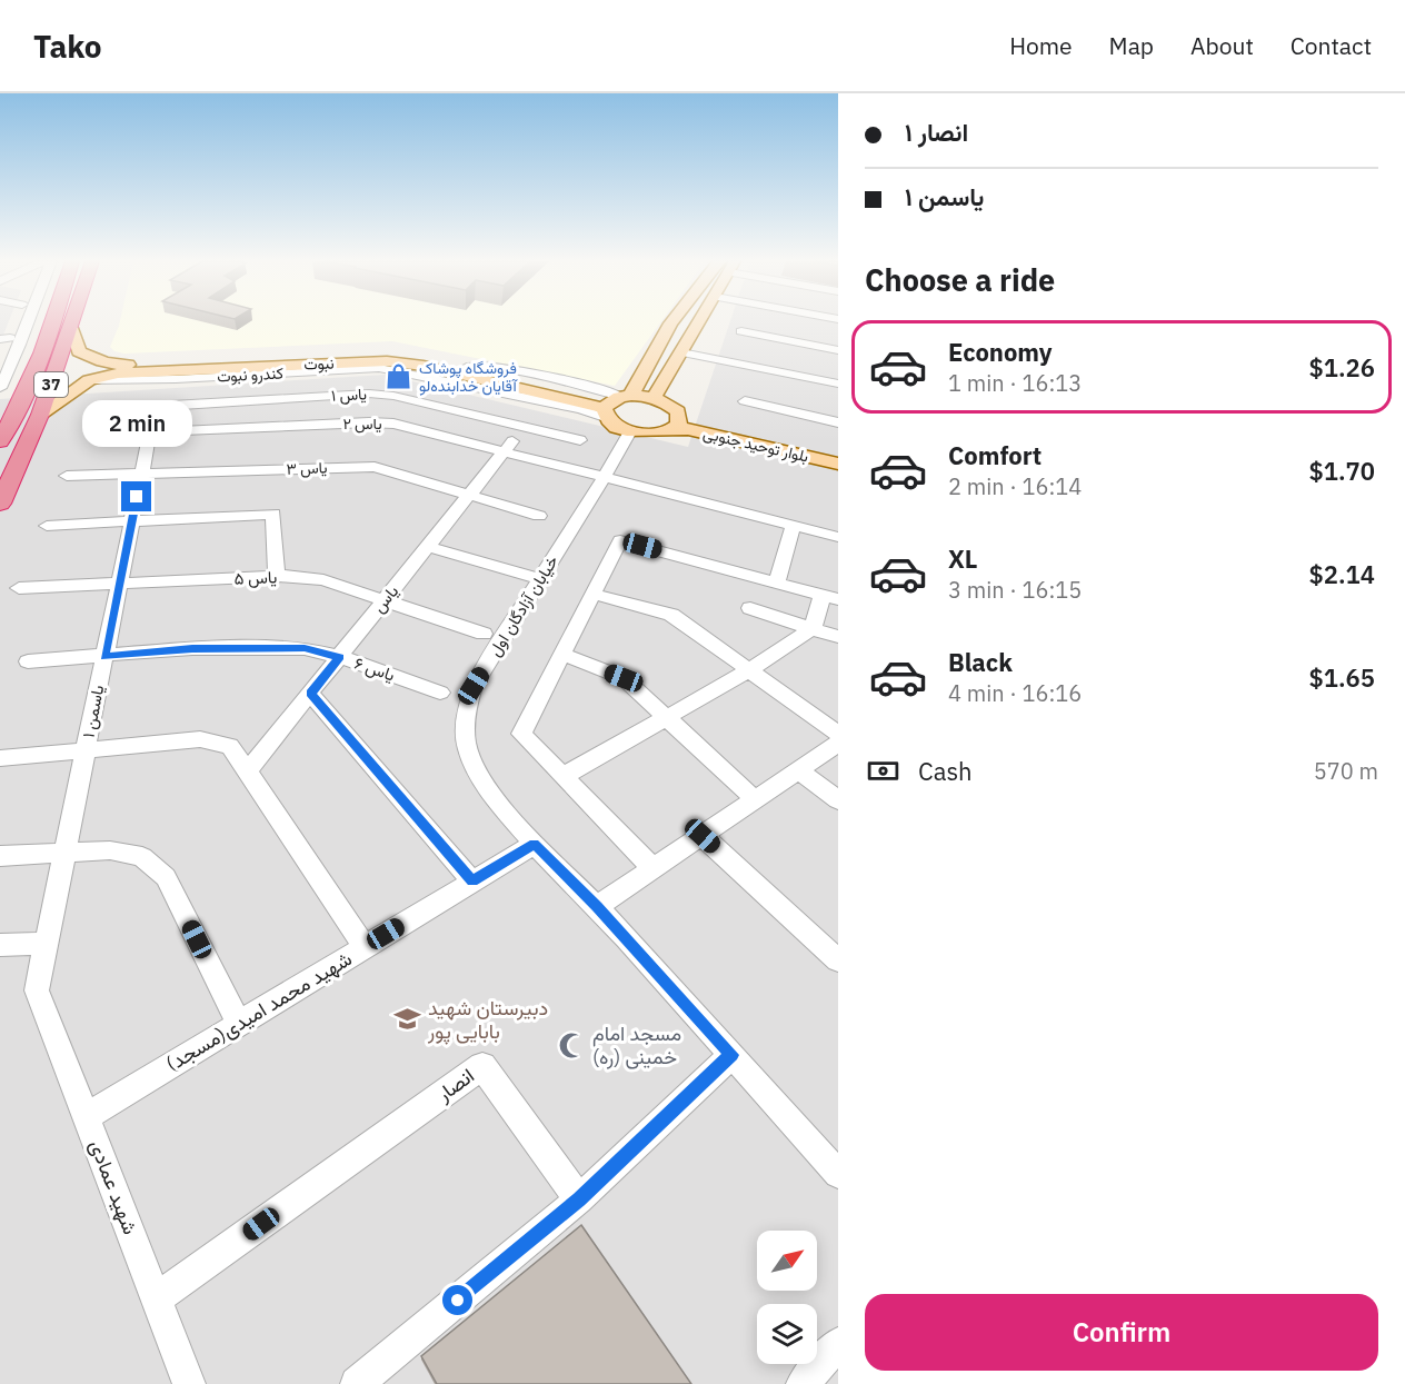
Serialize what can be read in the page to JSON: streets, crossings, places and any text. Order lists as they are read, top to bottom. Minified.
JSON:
{"streets":{"highway":["37"],"main road":["نبوت","بلوار توحید جنوبی"],"street":["یاس ۱","یاس ۲","یاس ۳","یاس ۵","یاس","خیابان آزادگان اول","یاس ۶","یاسمن ۱","(مسجد)شهید محمد امیدی","انصار","شهید عمادی"]},"crossings":[["نبوت","37"],["یاس ۱","یاس"],["یاس ۲","یاس"],["یاس ۲","خیابان آزادگان اول"],["یاس ۲","یاسمن ۱"],["یاس ۳","یاس"],["یاس ۳","یاسمن ۱"],["یاس ۵","یاس"],["یاس ۵","یاسمن ۱"],["یاس","یاس ۶"],["خیابان آزادگان اول","(مسجد)شهید محمد امیدی"],["یاس ۶","یاسمن ۱"],["یاسمن ۱","شهید عمادی"],["(مسجد)شهید محمد امیدی","شهید عمادی"],["انصار","شهید عمادی"]],"places":{"shop":["فروشگاه پوشاک آقایان خدابنده‌لو"],"school or university":["دبیرستان شهید بابایی پور"],"mosque":["مسجد امام خمینی (ره)"]},"north":"top right","page":{"header":"Tako","nav":["Home","Map","About","Contact"],"banner":["انصار ۱","یاسمن ۱"],"heading":"Choose a ride","list":[{"name":"Economy","note":"1 min · 16:13","value":"$1.26"},{"name":"Comfort","note":"2 min · 16:14","value":"$1.70"},{"name":"XL","note":"3 min · 16:15","value":"$2.14"},{"name":"Black","note":"4 min · 16:16","value":"$1.65"}],"bubble":"2 min","pay":["Cash","570 m"],"buttons":"Confirm"}}
